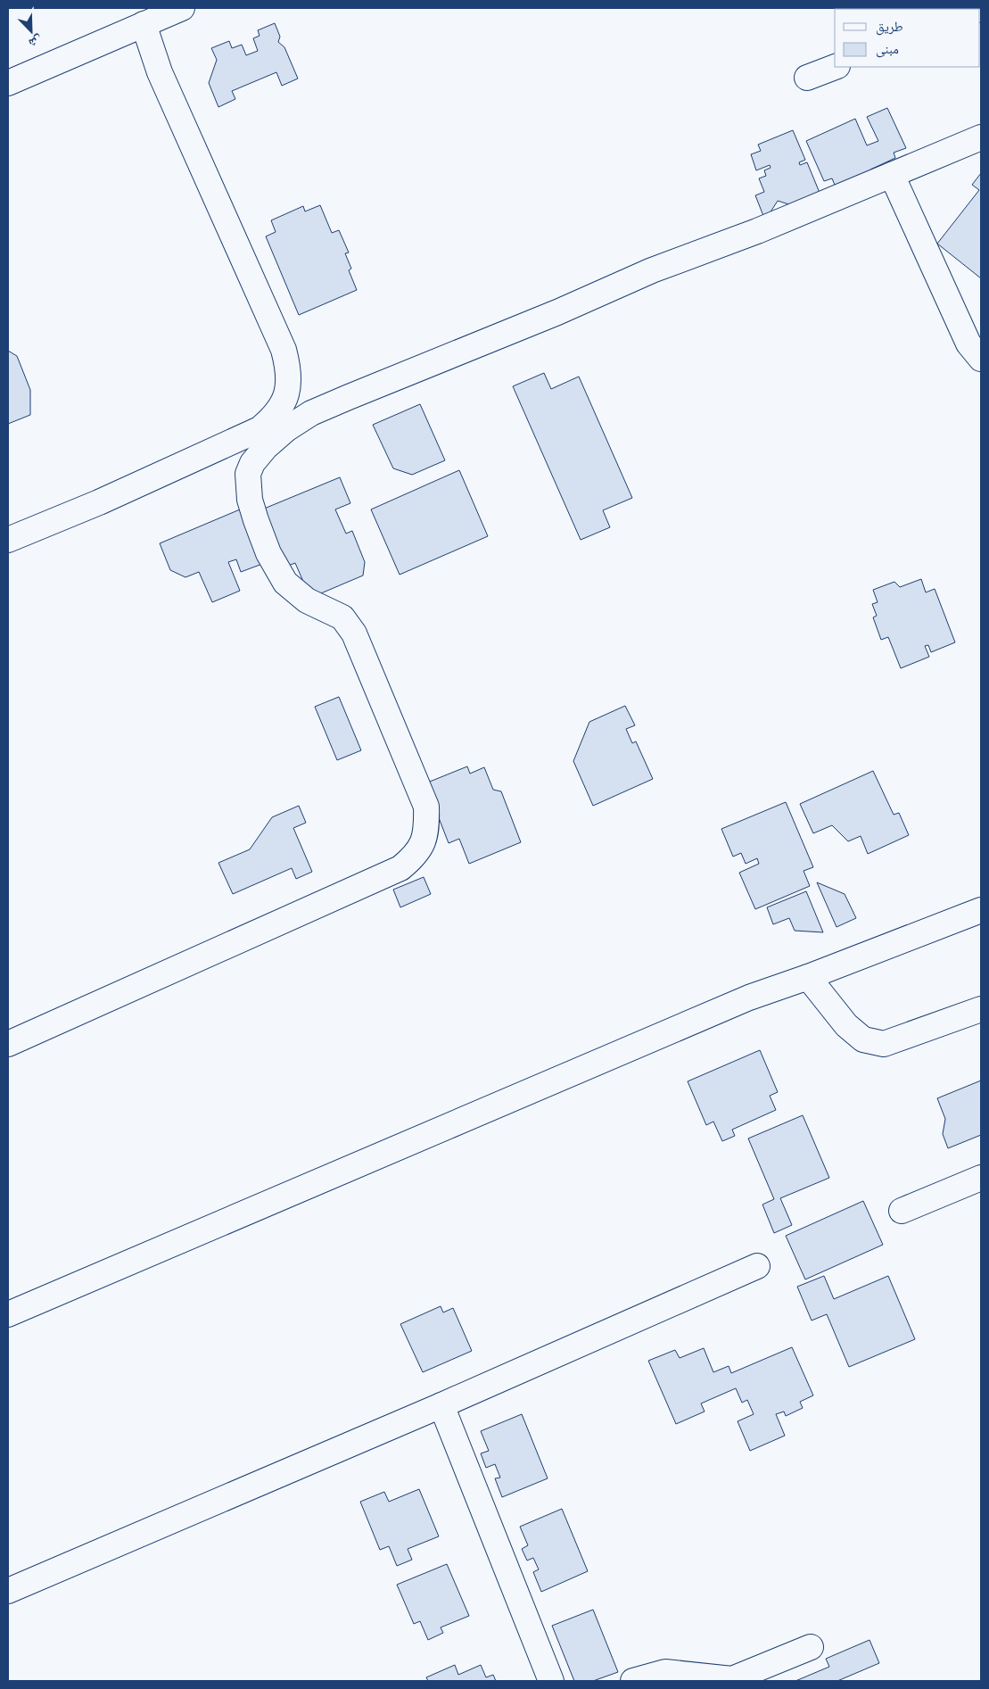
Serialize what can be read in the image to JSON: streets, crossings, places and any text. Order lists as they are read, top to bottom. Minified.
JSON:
{"legend":["طريق","مبنى"],"north":"bottom right"}
